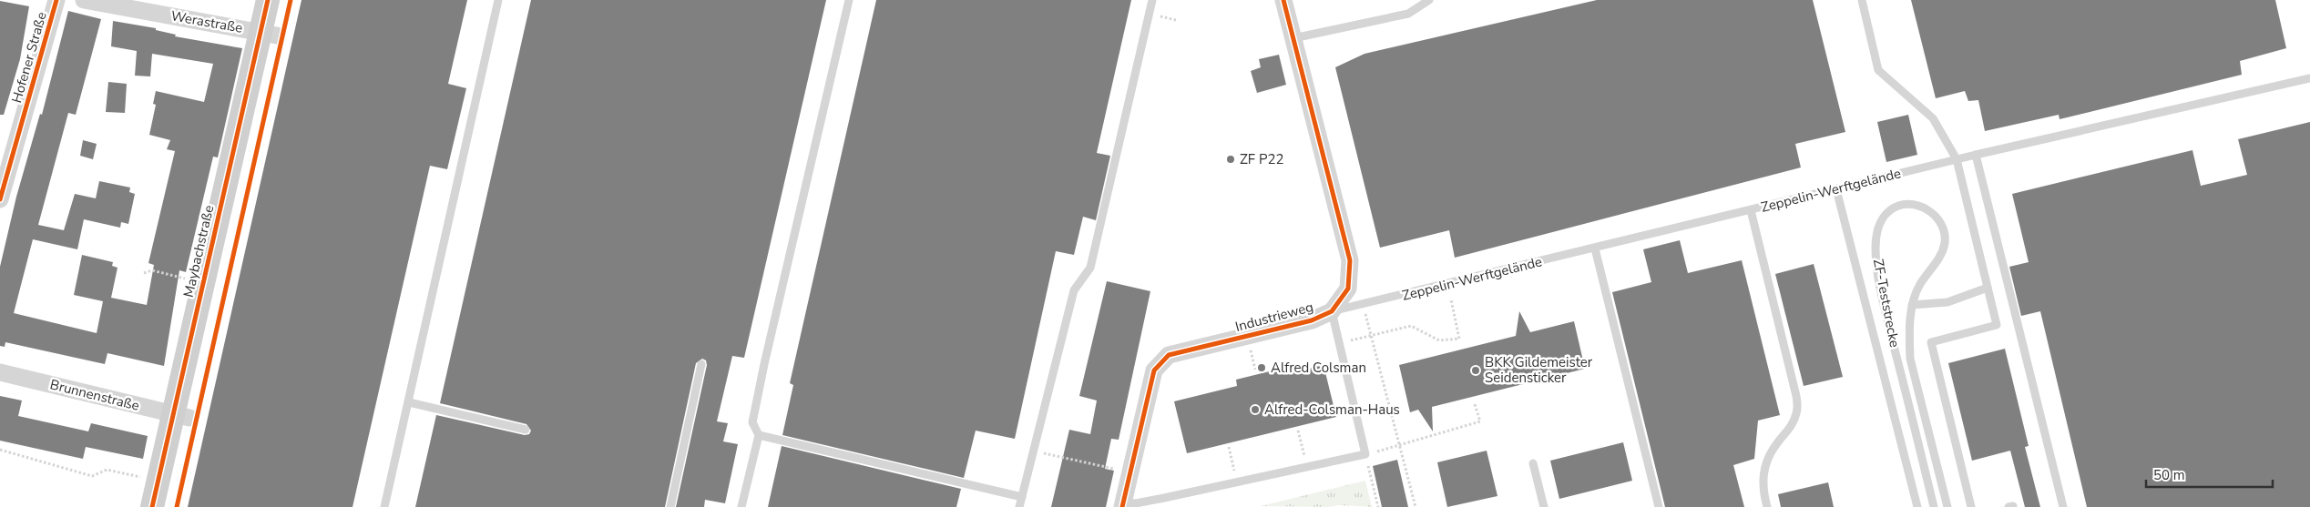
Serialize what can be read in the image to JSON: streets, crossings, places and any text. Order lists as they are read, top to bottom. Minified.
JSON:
{"streets":{"main road":["Maybachstraße"],"street":["Werastraße","Hofener Straße","Industrieweg","Brunnenstraße"],"lane":["Zeppelin-Werftgelände","ZF-Teststrecke"]},"crossings":[["Werastraße","Maybachstraße"],["Zeppelin-Werftgelände","Industrieweg"],["Maybachstraße","Brunnenstraße"]],"places":["ZF P22","Alfred Colsman","BKK Gildemeister Seidensticker","Alfred-Colsman-Haus"],"scale_bar":"50 m"}
